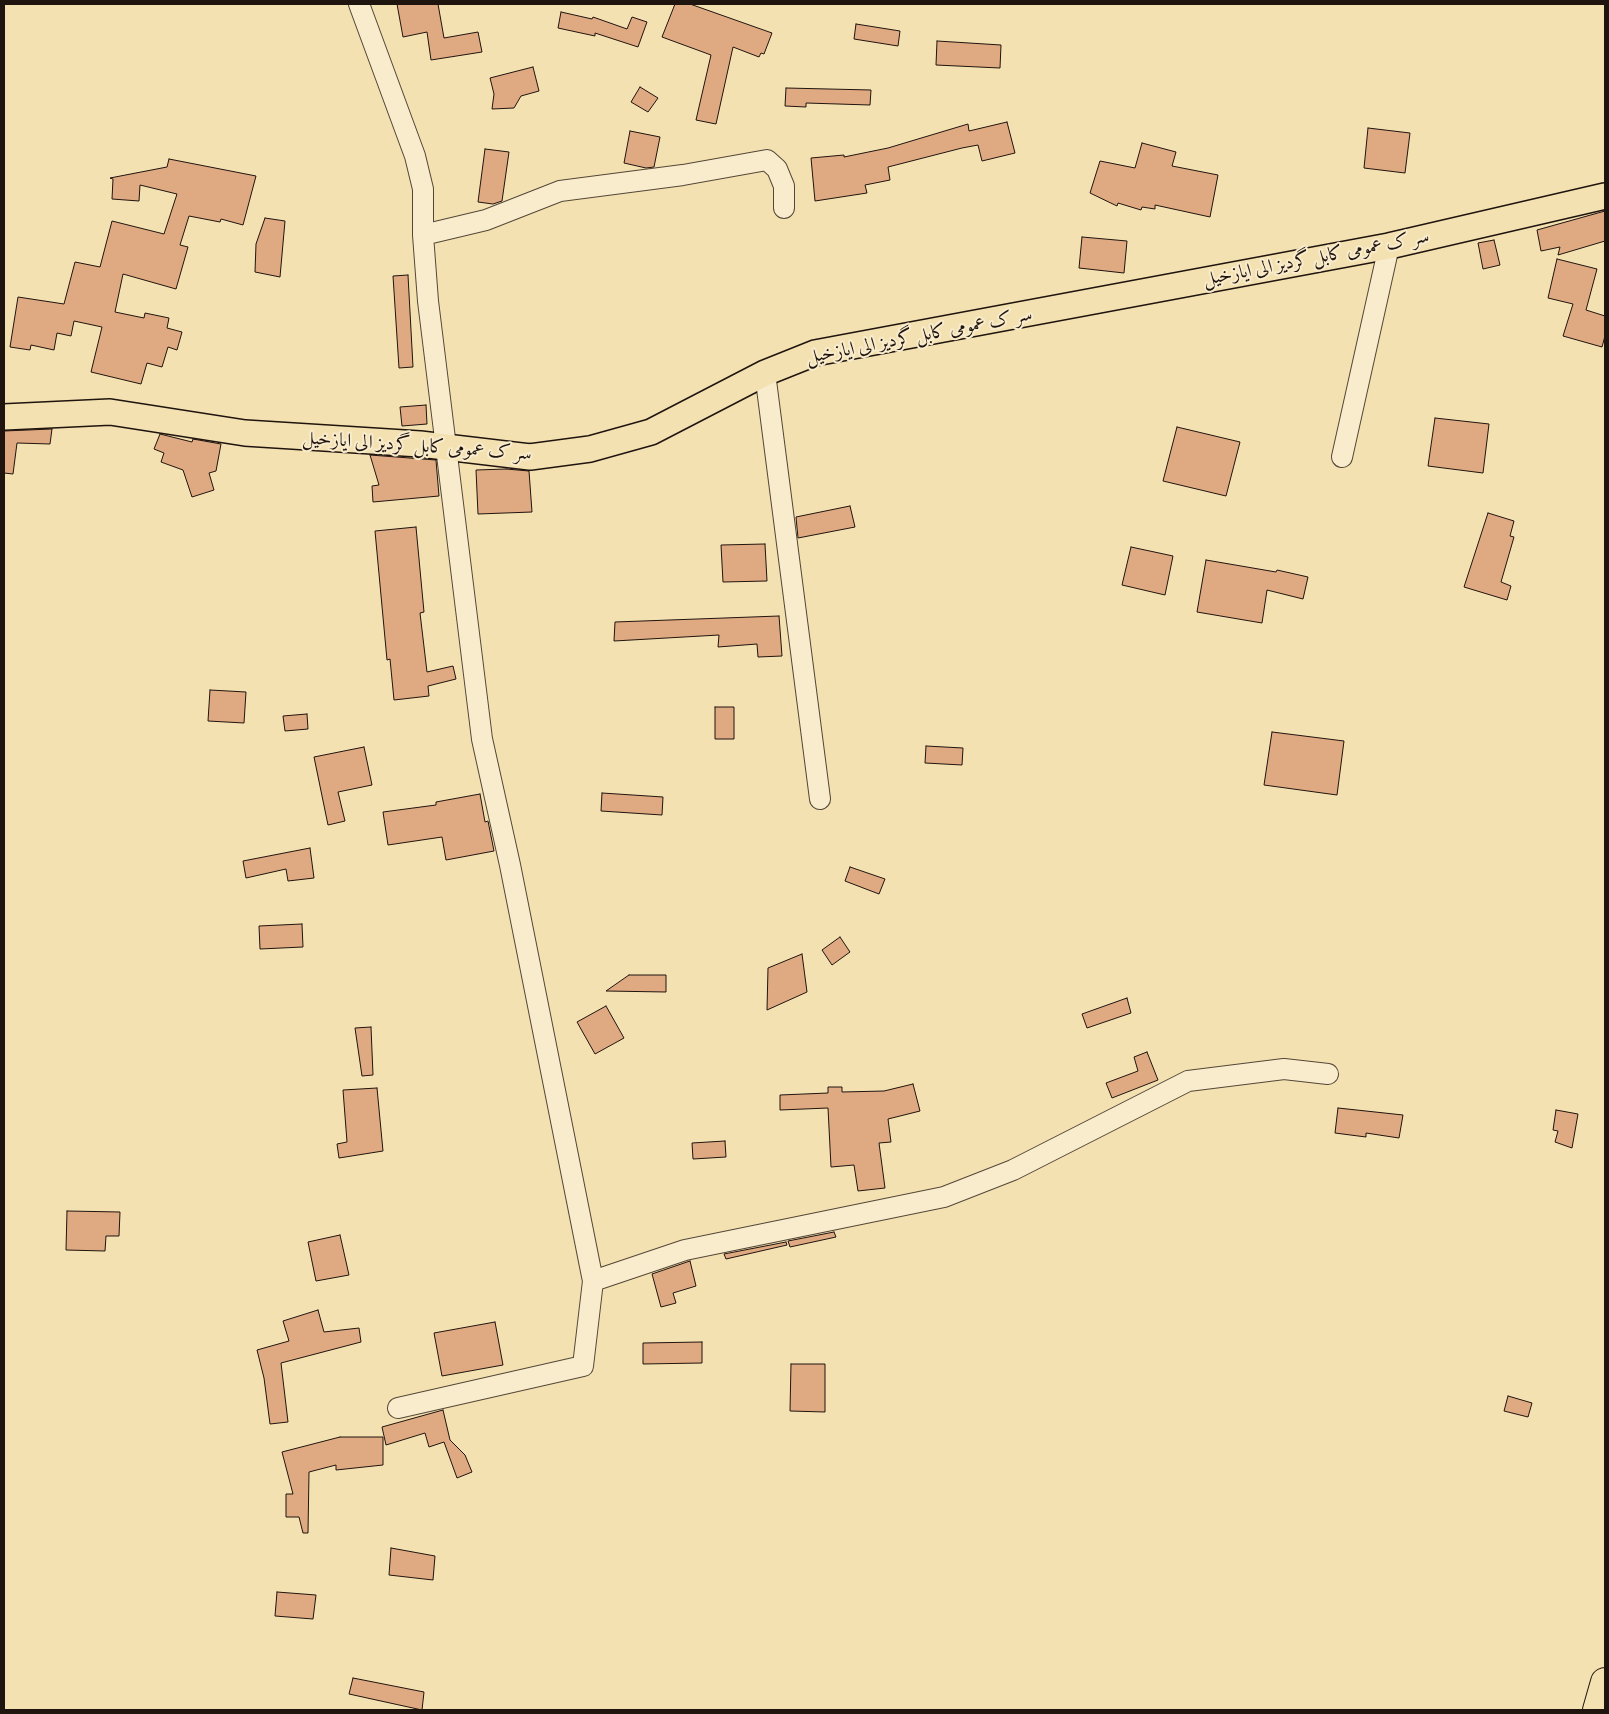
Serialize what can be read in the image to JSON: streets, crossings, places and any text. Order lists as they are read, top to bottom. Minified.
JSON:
{"streets":{"main road":["سر ک عمومی کابل گردیز الی ایازخیل"]}}
